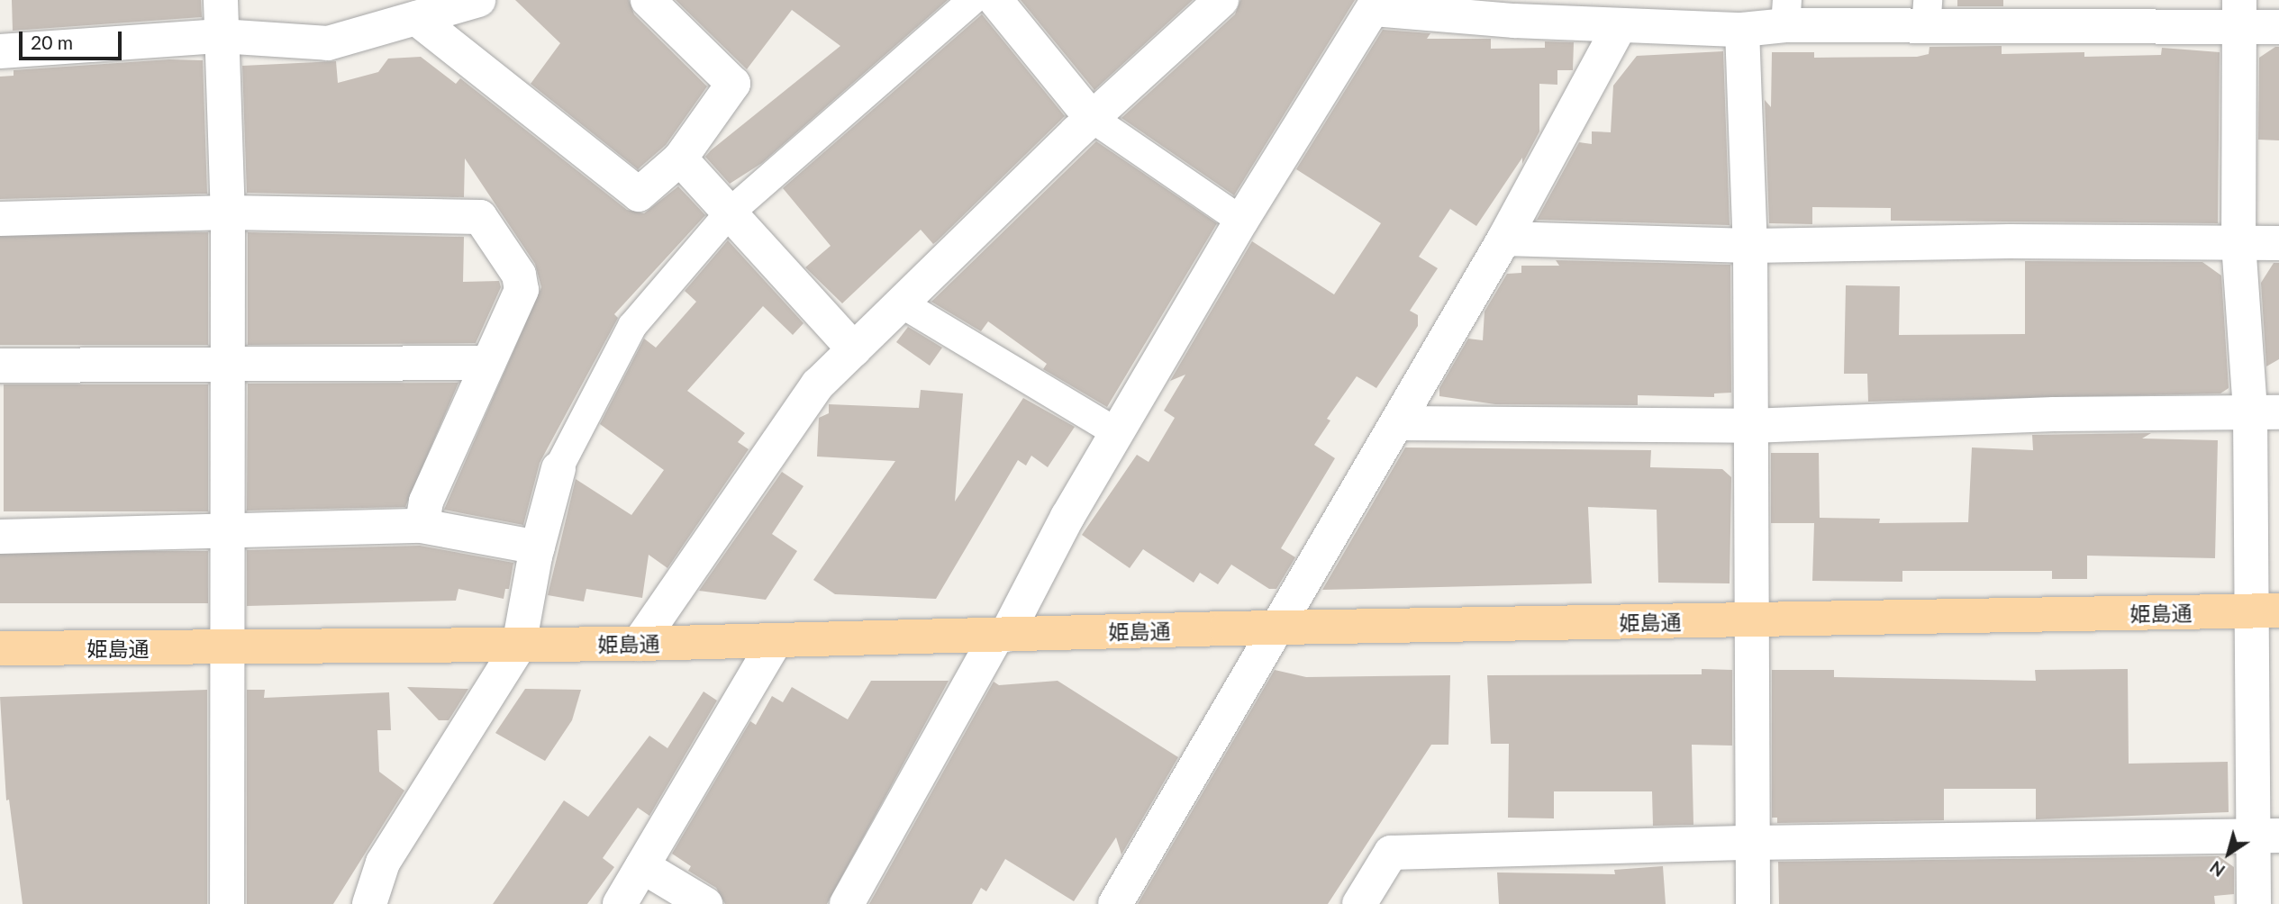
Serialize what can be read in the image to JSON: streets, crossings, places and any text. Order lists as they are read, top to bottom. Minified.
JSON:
{"streets":{"main road":["姫島通"]},"scale_bar":"20 m","north":"bottom left"}
